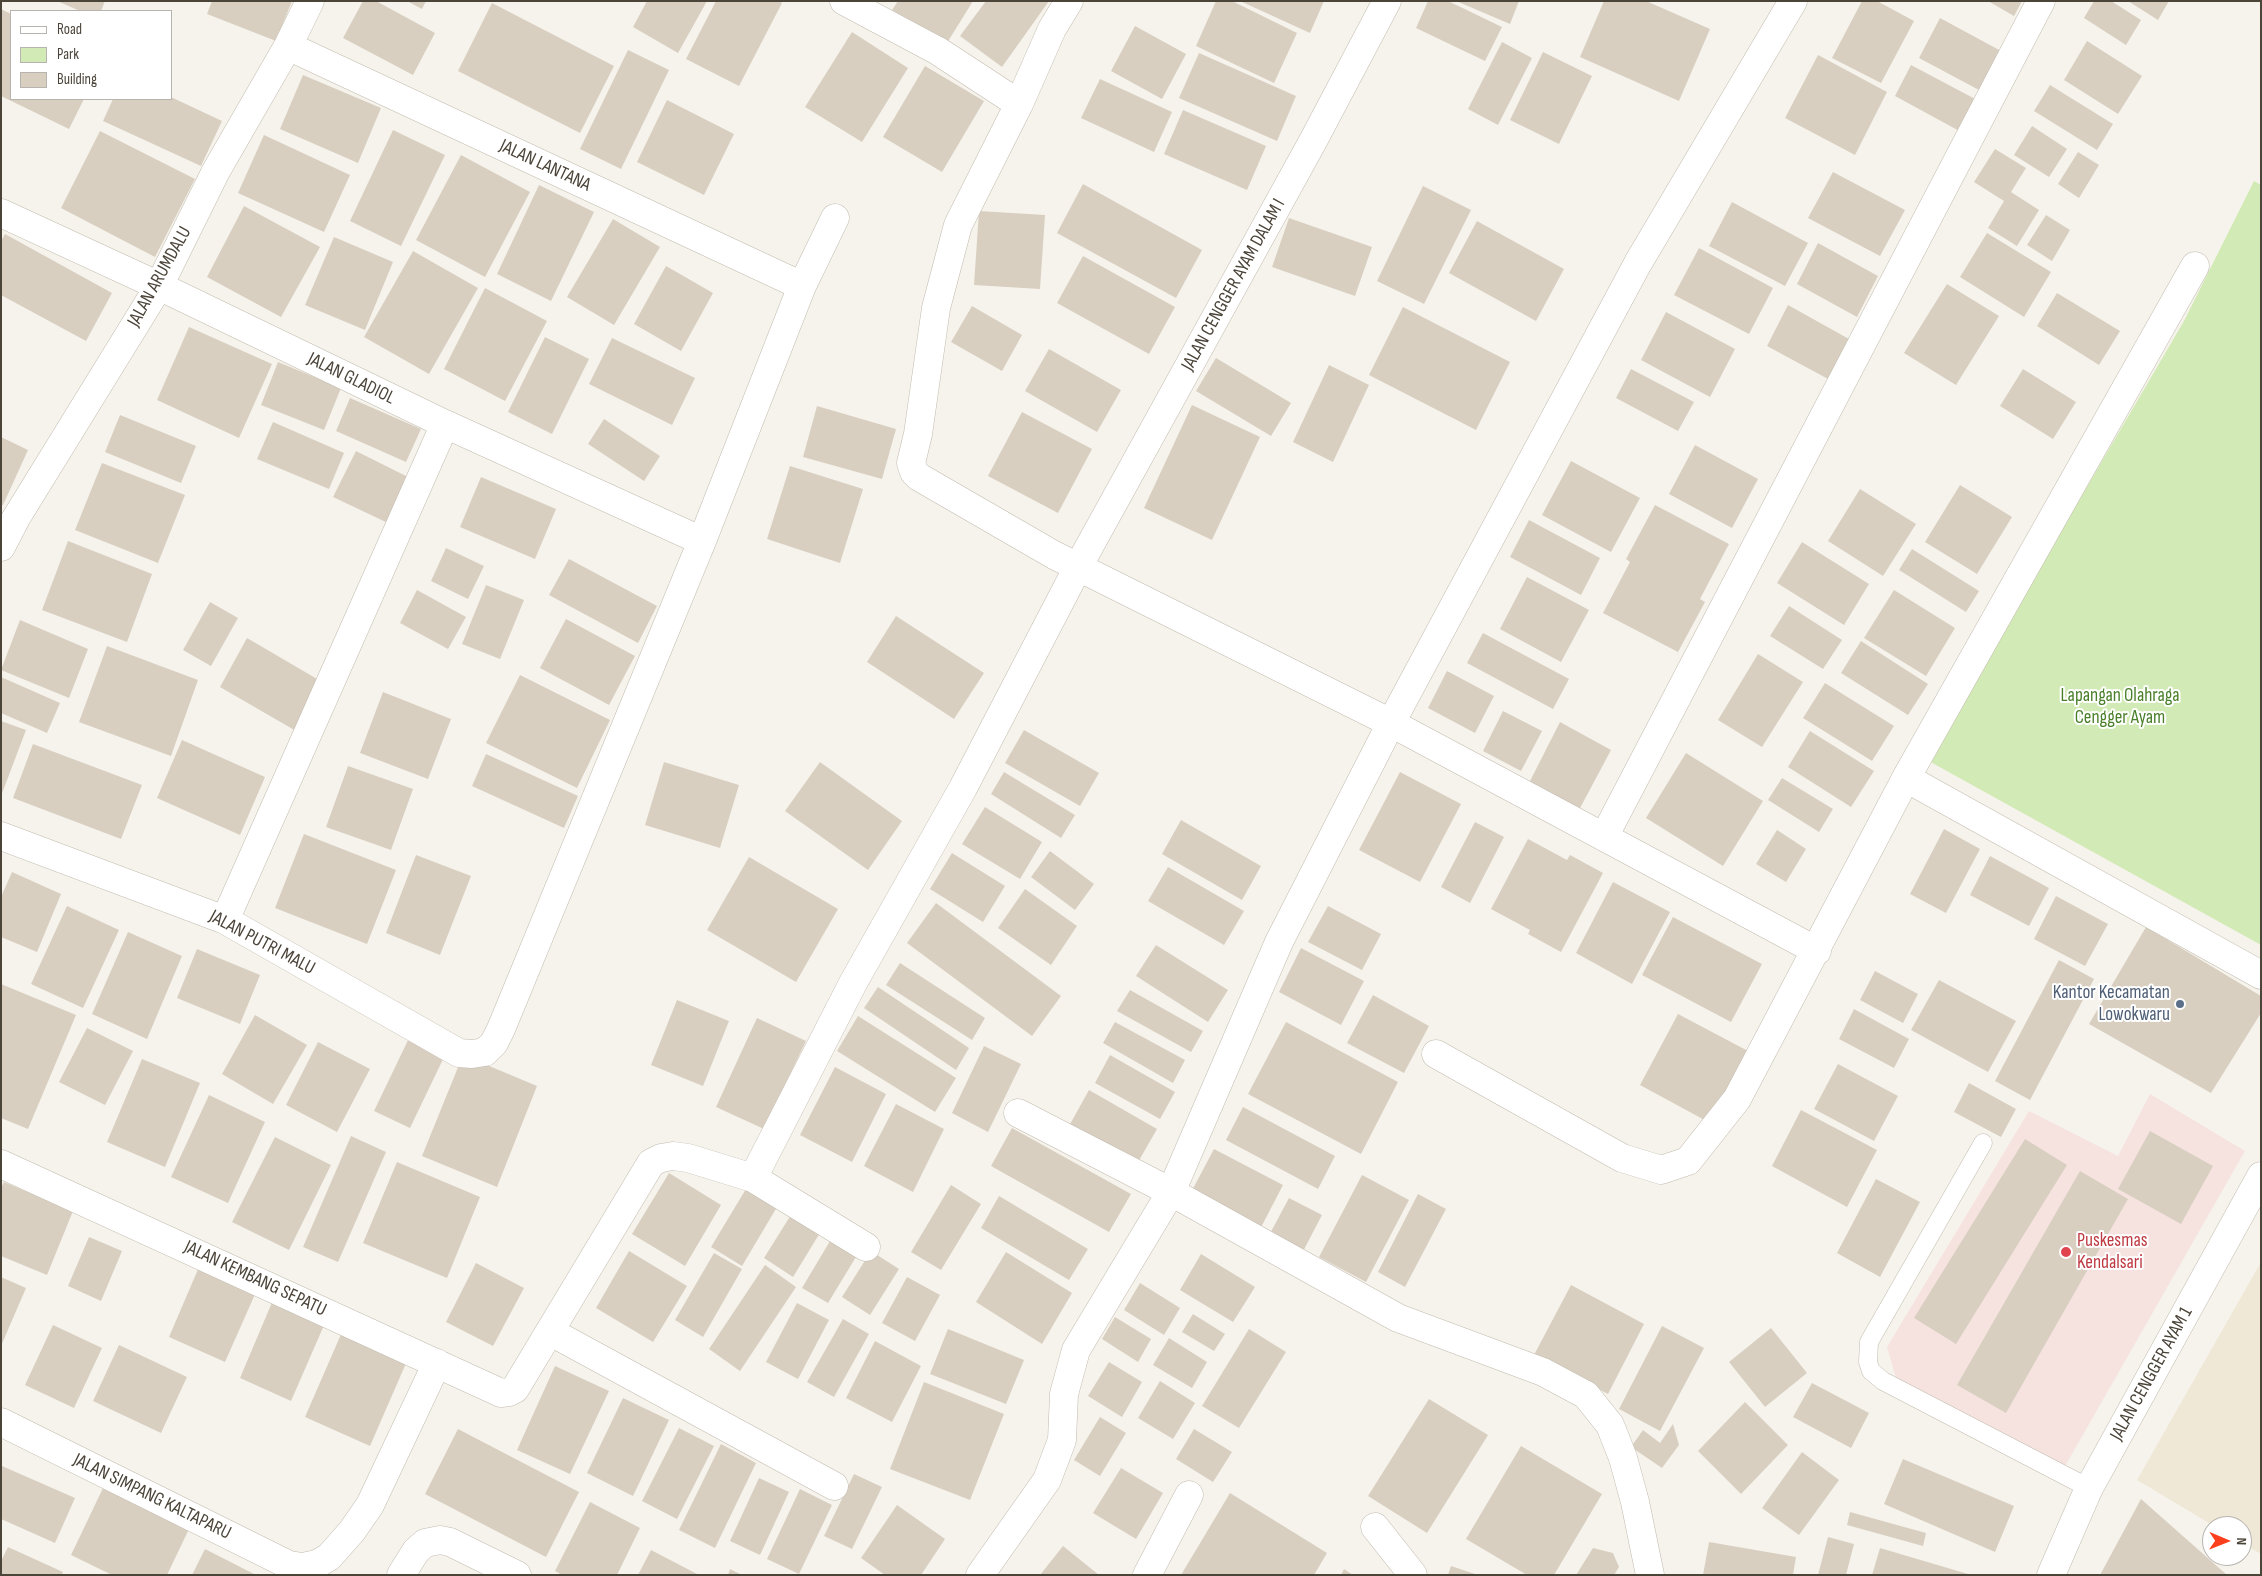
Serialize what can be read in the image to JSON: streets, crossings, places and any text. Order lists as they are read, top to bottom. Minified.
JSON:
{"streets":{"street":["JALAN LANTANA","JALAN ARUMDALU","JALAN CENGGER AYAM DALAM I","JALAN GLADIOL","JALAN PUTRI MALU","JALAN KEMBANG SEPATU","JALAN CENGGER AYAM 1","JALAN SIMPANG KALTAPARU"]},"crossings":[["JALAN LANTANA","JALAN ARUMDALU"],["JALAN ARUMDALU","JALAN GLADIOL"],["JALAN GLADIOL","JALAN PUTRI MALU"],["JALAN KEMBANG SEPATU","JALAN SIMPANG KALTAPARU"]],"parks":["Lapangan Olahraga Cengger Ayam"],"places":["Kantor Kecamatan Lowokwaru","Puskesmas Kendalsari"],"legend":["Road","Park","Building"],"north":"right"}
